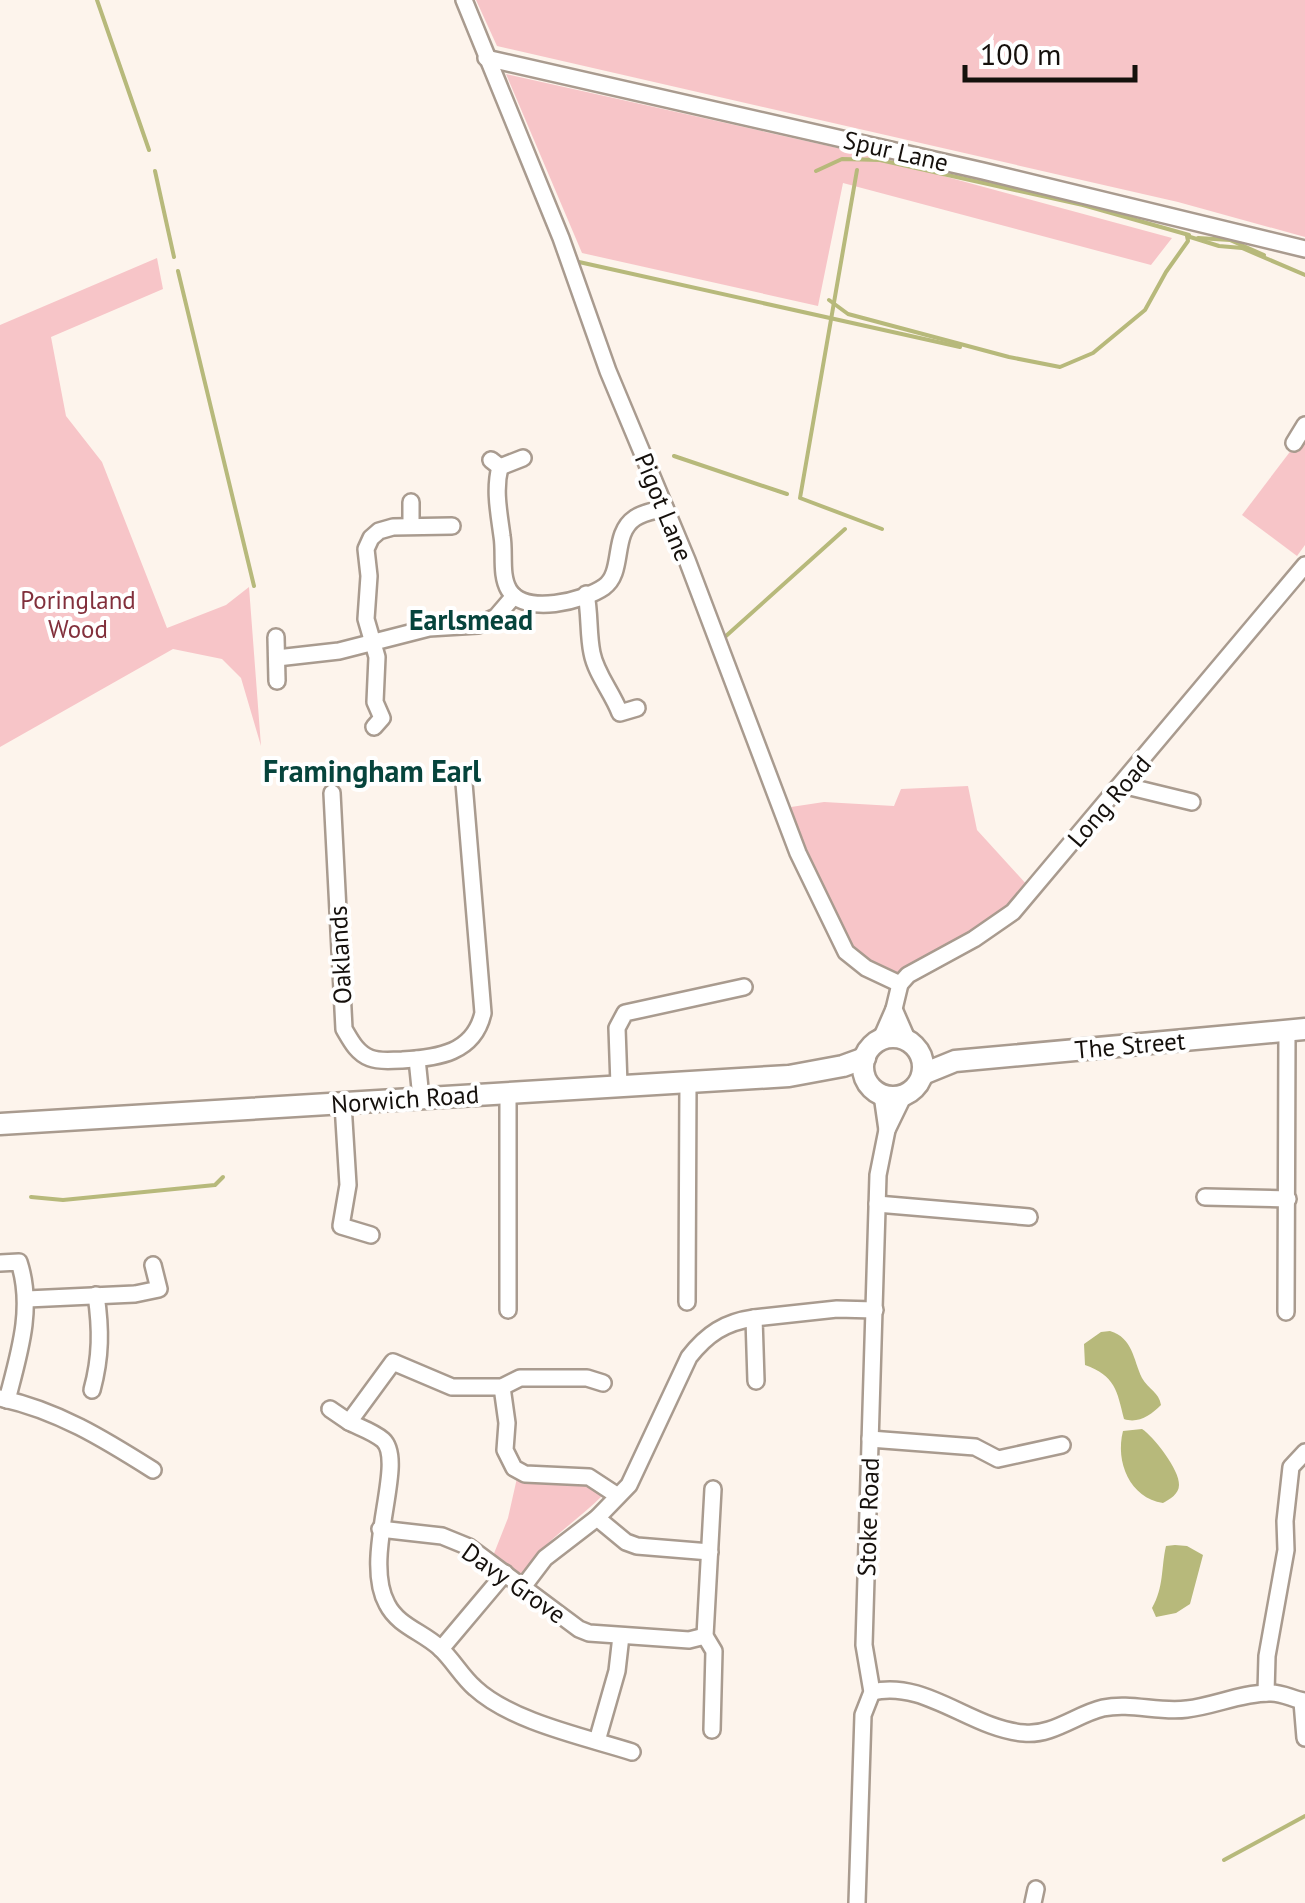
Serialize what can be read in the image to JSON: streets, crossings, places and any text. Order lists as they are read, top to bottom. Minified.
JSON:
{"streets":{"main road":["The Street","Norwich Road"],"street":["Spur Lane","Pigot Lane","Long Road","Oaklands","Stoke Road","Davy Grove"]},"crossings":[["Spur Lane","Pigot Lane"],["Pigot Lane","Long Road"],["The Street","Norwich Road"],["The Street","Stoke Road"],["Norwich Road","Stoke Road"]],"districts":["Earlsmead","Framingham Earl"],"parks":["Poringland Wood"],"scale_bar":"100 m"}
